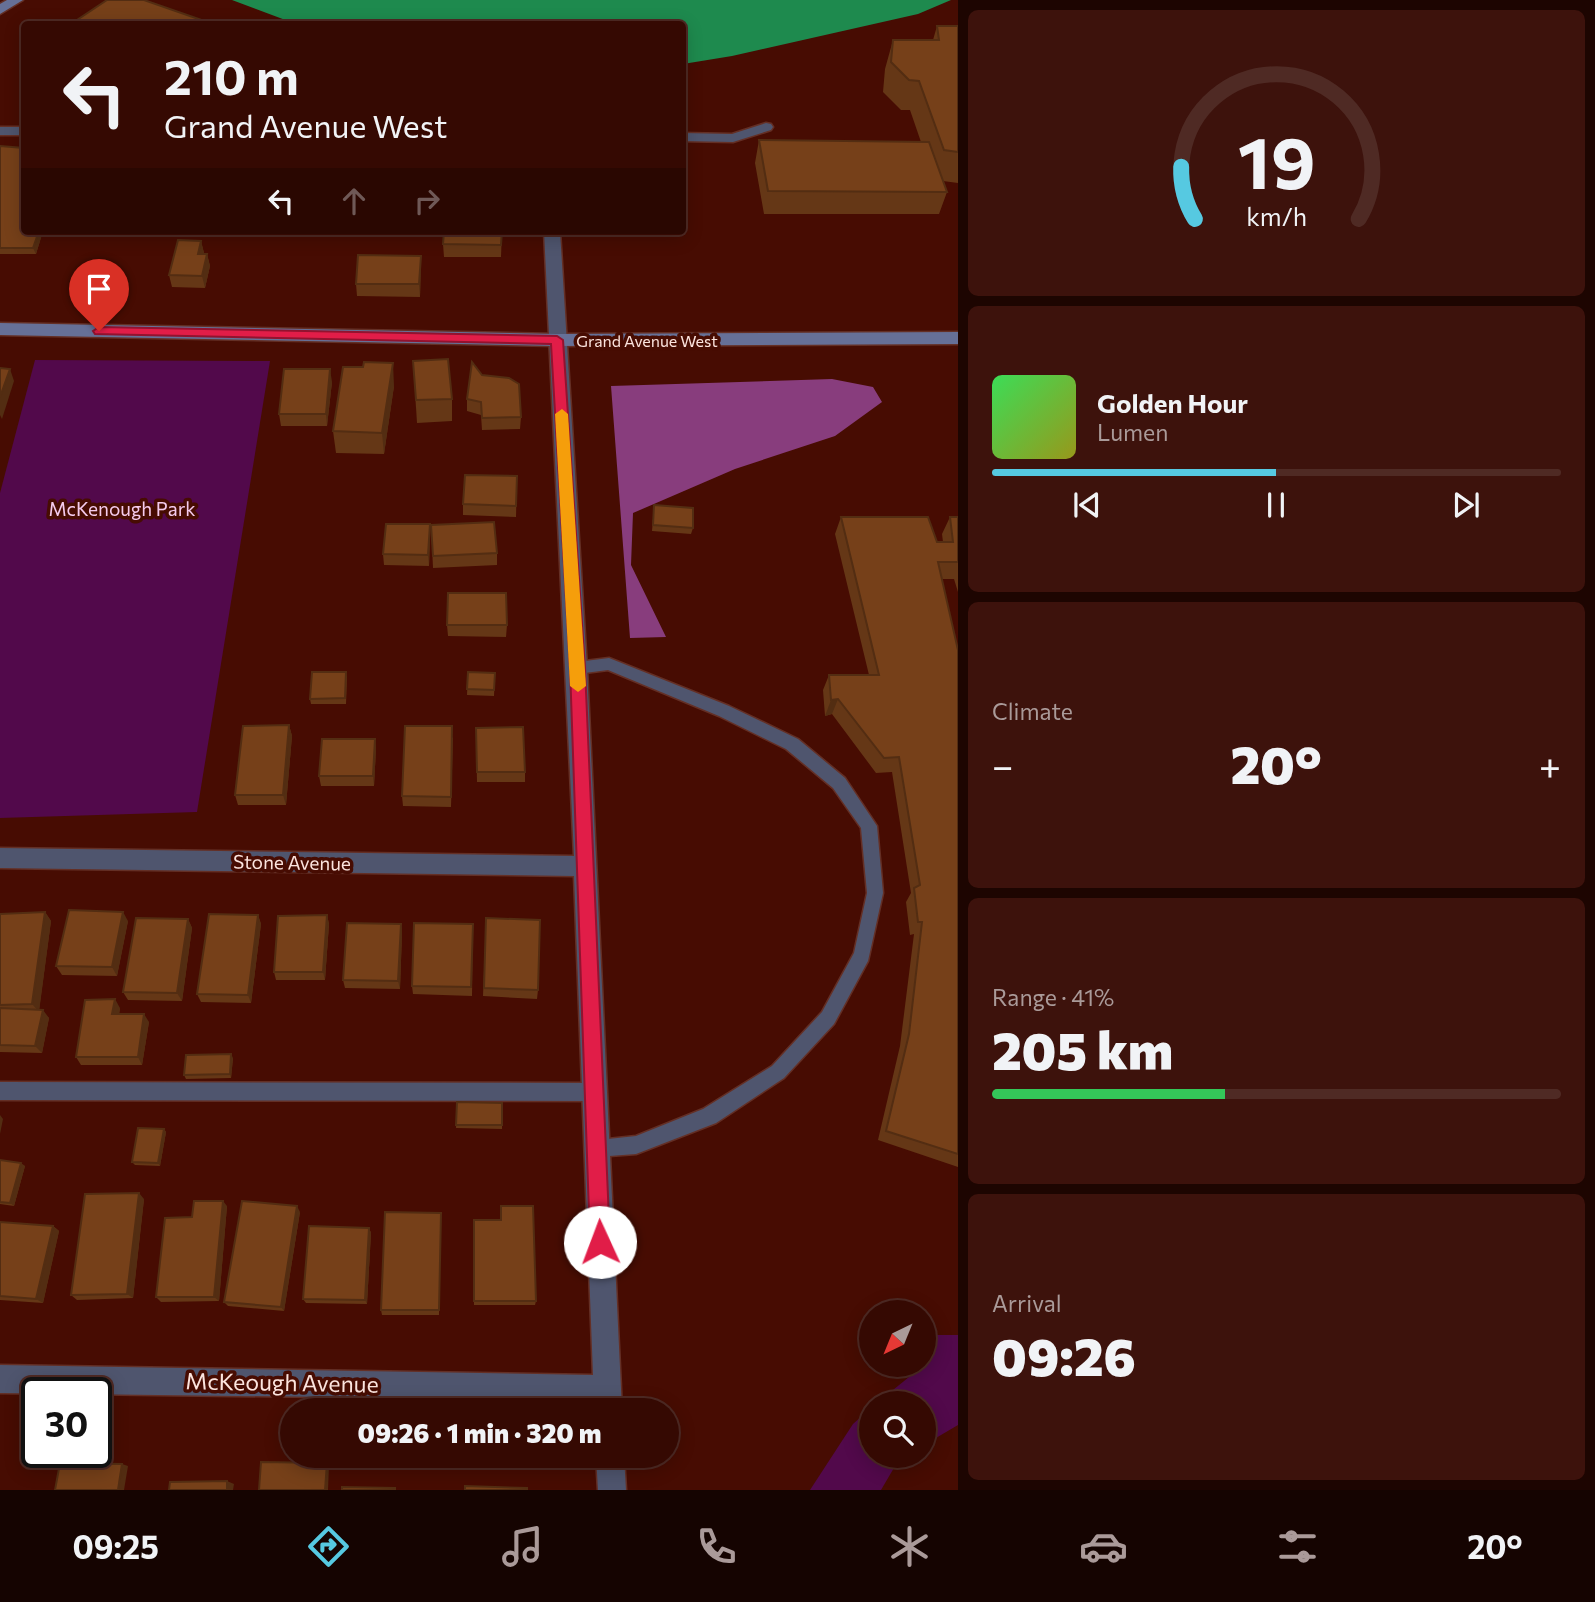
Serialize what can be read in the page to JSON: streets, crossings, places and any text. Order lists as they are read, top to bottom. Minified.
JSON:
{"streets":{"main road":["Grand Avenue West"],"street":["Stone Avenue","McKeough Avenue"]},"parks":["McKenough Park"],"north":"bottom left","page":{"turn":["210 m","Grand Avenue West"],"song":["Golden Hour","Lumen"],"tile":["Climate",["Range · 41%","205 km"],["Arrival","09:26"]],"heat":["−","20°","+"],"limit":"30","trip":"09:26 · 1 min · 320 m","tabs":["09:25","20°"],"gauge":["19","km/h"]}}
